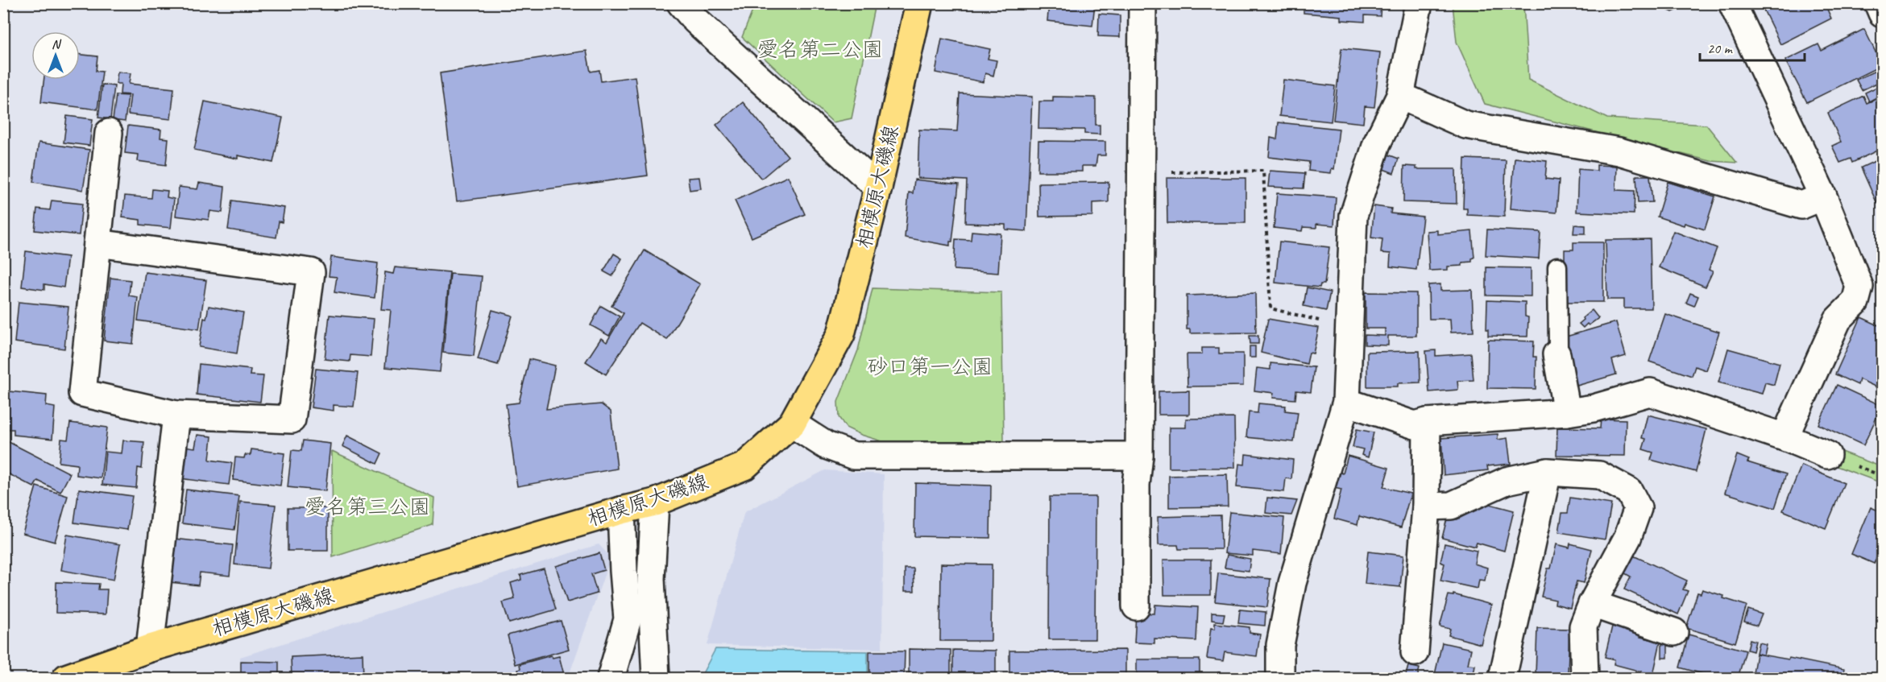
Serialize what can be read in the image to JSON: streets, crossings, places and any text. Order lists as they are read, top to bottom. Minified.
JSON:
{"streets":{"main road":["相模原大磯線"]},"parks":["愛名第二公園","砂口第一公園","愛名第三公園"],"scale_bar":"20 m","north":"top"}
